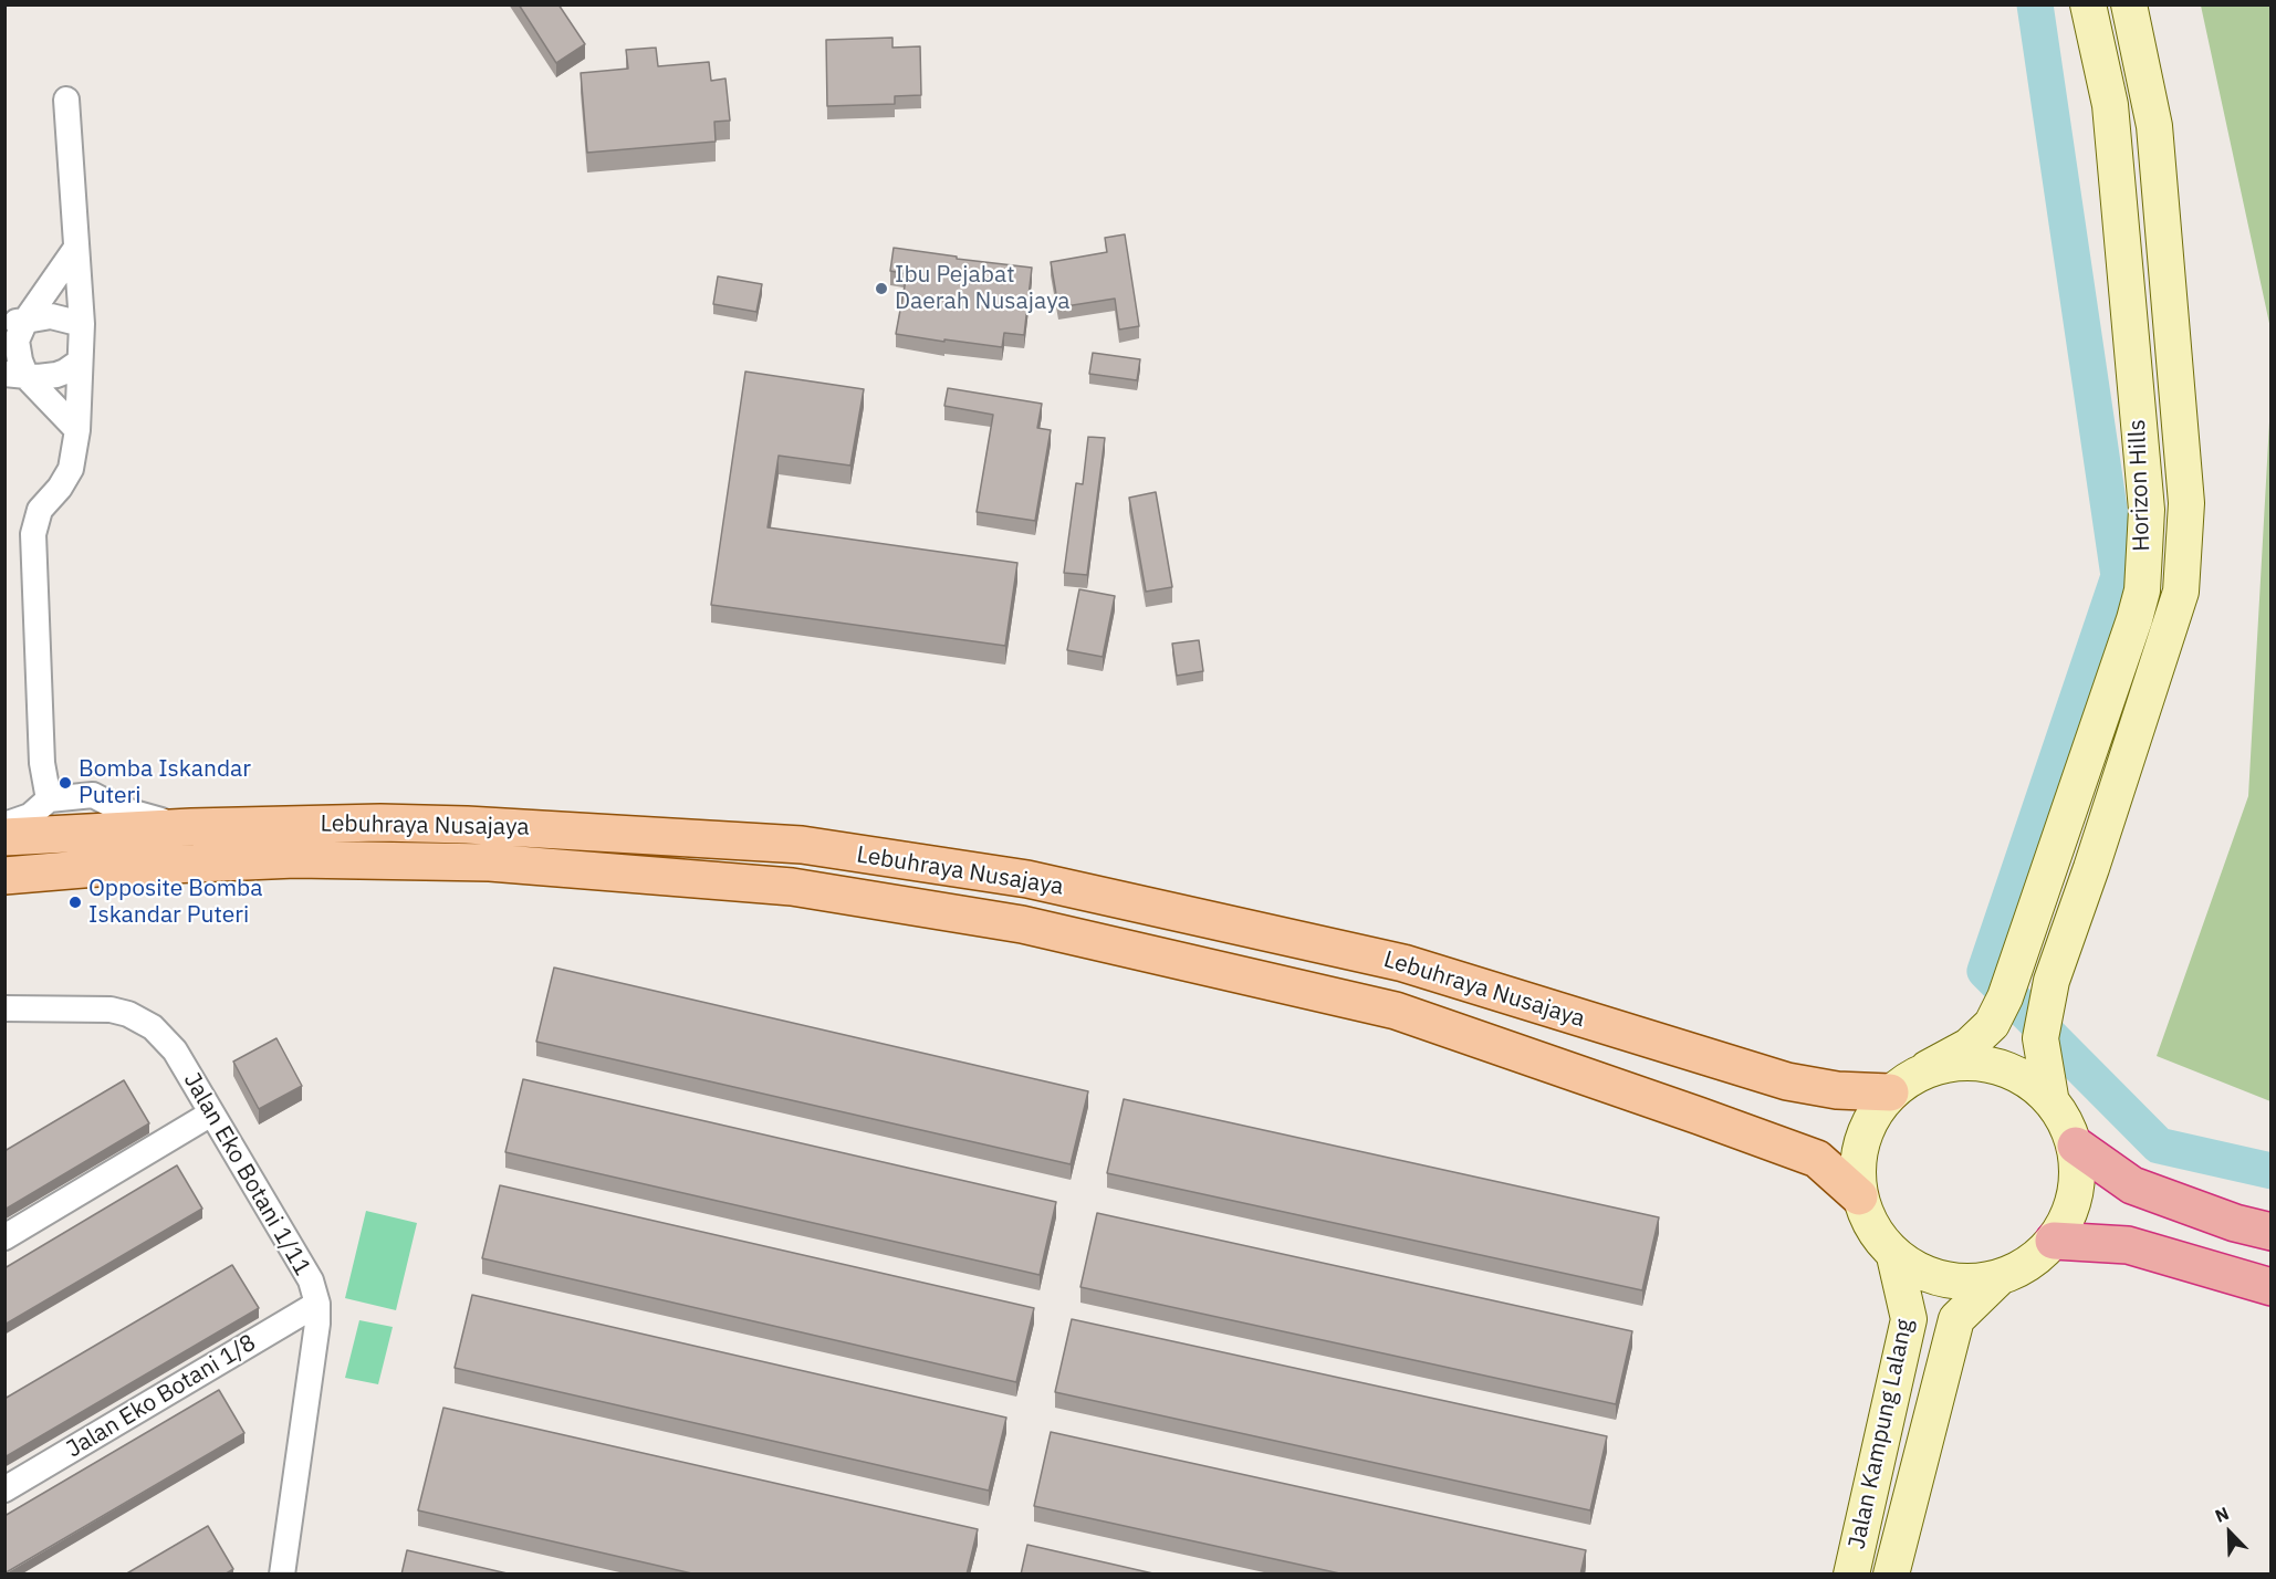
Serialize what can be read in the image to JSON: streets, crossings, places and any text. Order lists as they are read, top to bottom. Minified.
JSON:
{"streets":{"main road":["Horizon Hills","Lebuhraya Nusajaya","Jalan Kampung Lalang"],"street":["Jalan Eko Botani 1/11","Jalan Eko Botani 1/8"]},"crossings":[["Horizon Hills","Lebuhraya Nusajaya"],["Horizon Hills","Jalan Kampung Lalang"],["Lebuhraya Nusajaya","Jalan Kampung Lalang"],["Jalan Eko Botani 1/11","Jalan Eko Botani 1/8"]],"places":["Ibu Pejabat Daerah Nusajaya","Bomba Iskandar Puteri","Opposite Bomba Iskandar Puteri"],"north":"top left"}
